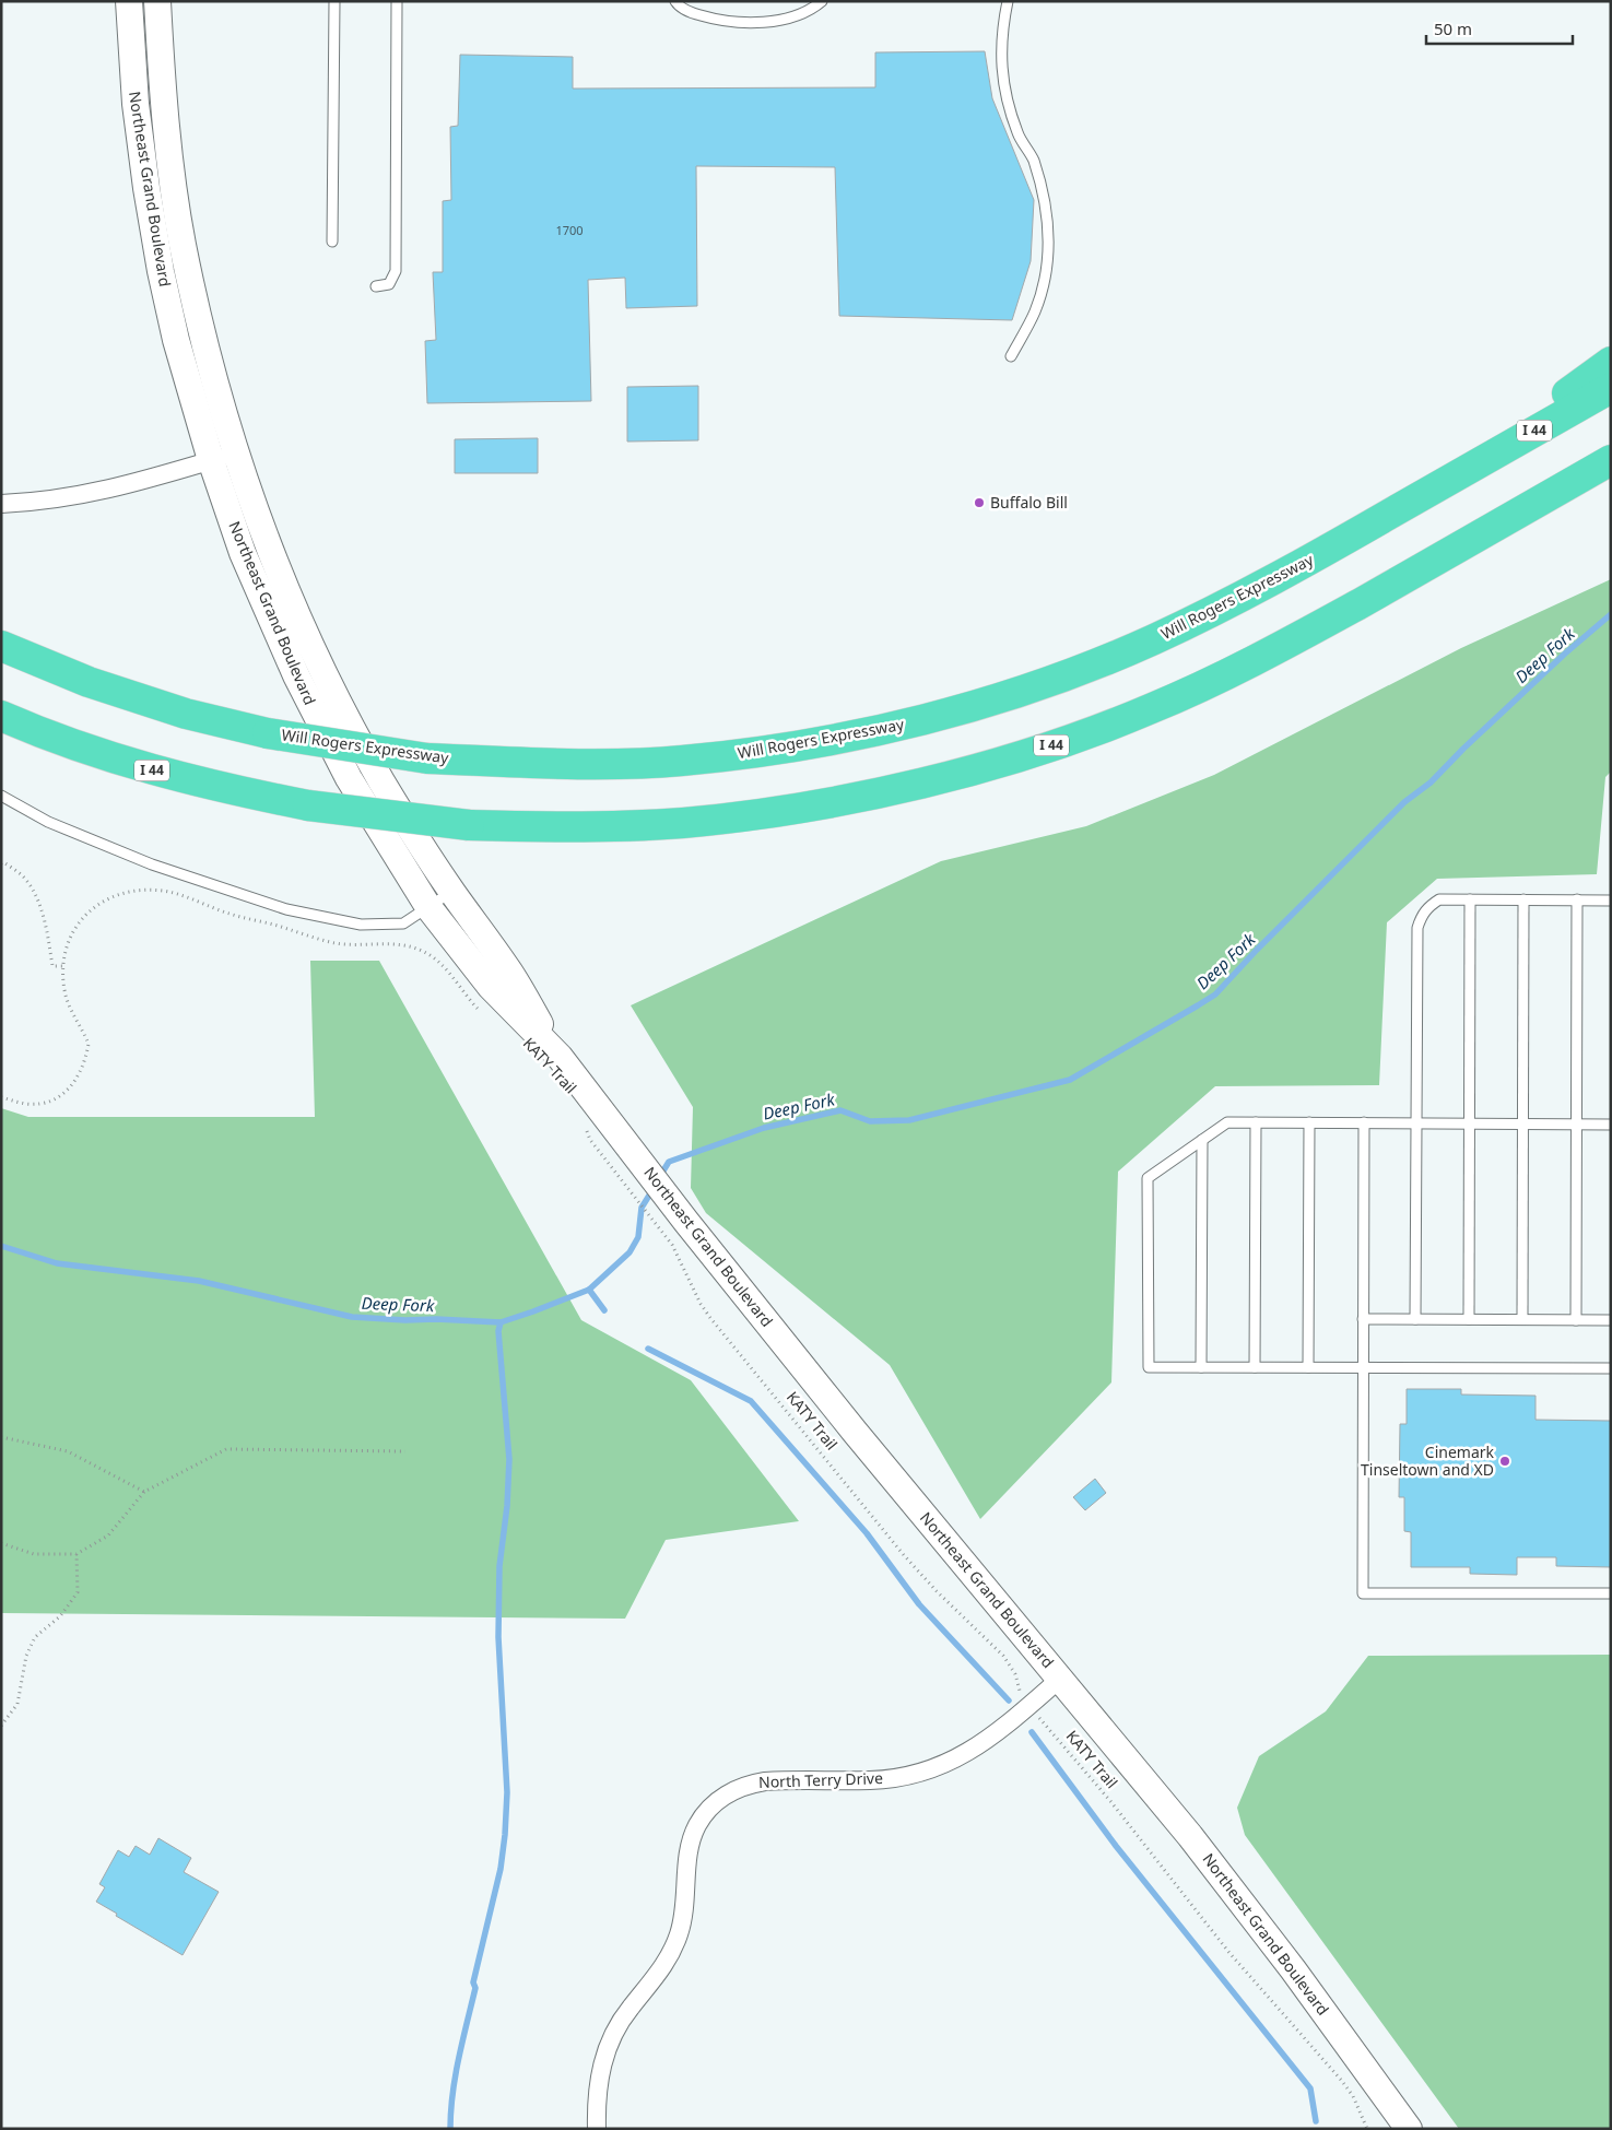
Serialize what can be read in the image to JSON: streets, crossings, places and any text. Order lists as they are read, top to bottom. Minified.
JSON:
{"streets":{"highway":["I 44","Will Rogers Expressway"],"street":["Northeast Grand Boulevard","North Terry Drive"],"path":["KATY Trail"]},"crossings":[["Northeast Grand Boulevard","North Terry Drive"],["KATY Trail","North Terry Drive"]],"water":["Deep Fork"],"places":["Buffalo Bill","Cinemark Tinseltown and XD"],"house_numbers":["1700"],"scale_bar":"50 m"}
